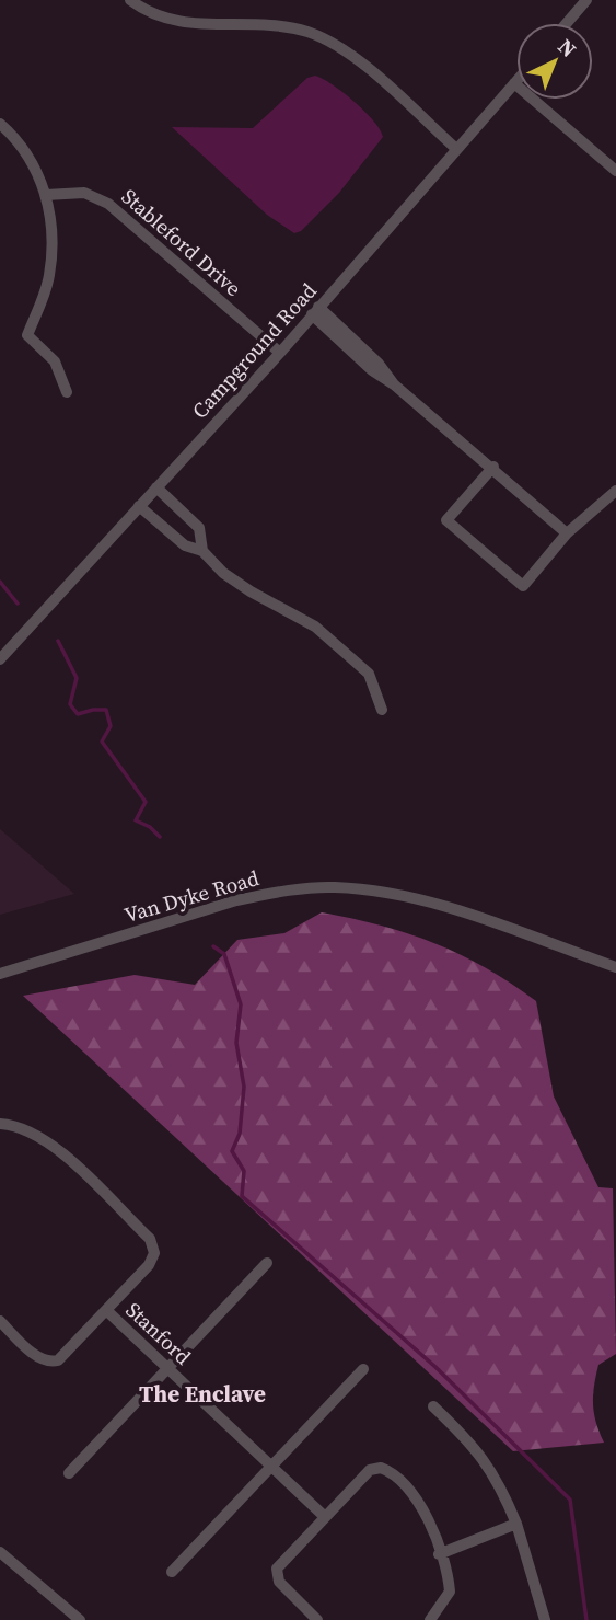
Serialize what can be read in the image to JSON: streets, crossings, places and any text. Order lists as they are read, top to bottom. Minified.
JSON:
{"streets":{"street":["Stableford Drive","Campground Road","Van Dyke Road","Stanford"]},"crossings":[["Stableford Drive","Campground Road"]],"districts":["The Enclave"],"north":"top right"}
